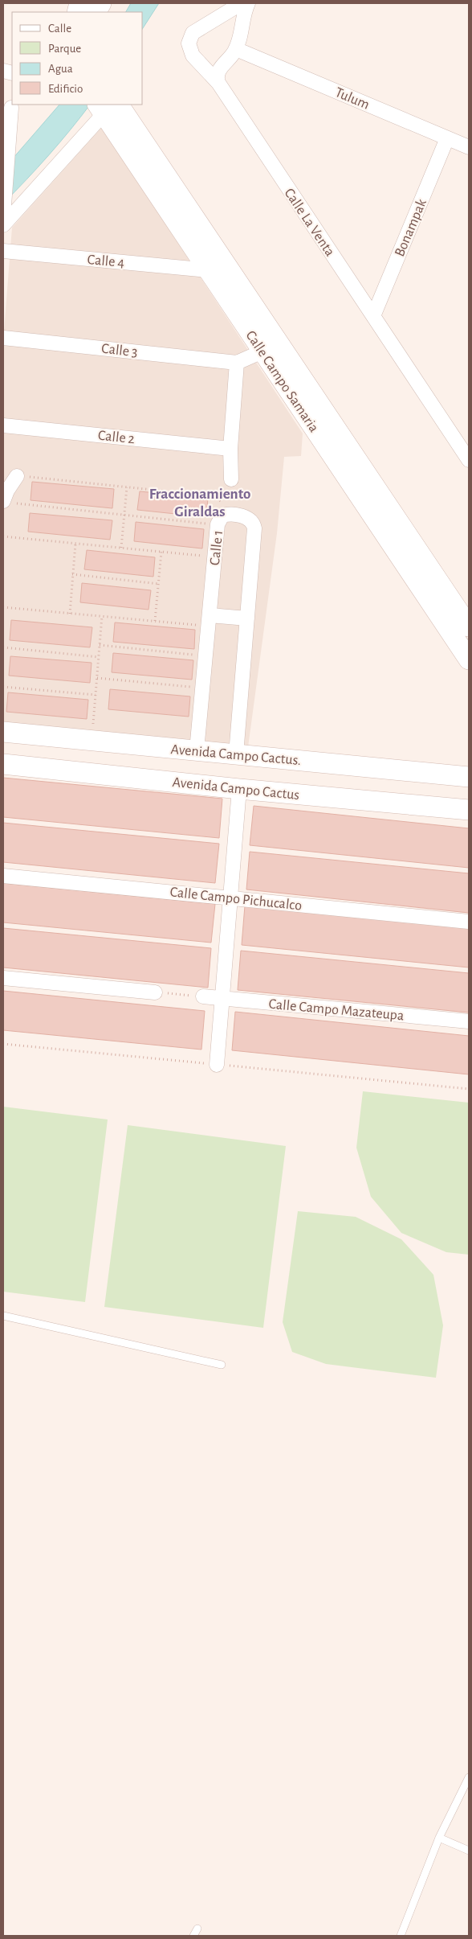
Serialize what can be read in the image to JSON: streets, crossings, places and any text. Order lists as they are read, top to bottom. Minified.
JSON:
{"streets":{"street":["Tulum","Calle La Venta","Bonampak","Calle 4","Calle 3","Calle Campo Samaria","Calle 2","Calle 1","Avenida Campo Cactus.","Avenida Campo Cactus","Calle Campo Pichucalco","Calle Campo Mazateupa"]},"crossings":[["Tulum","Bonampak"],["Calle La Venta","Bonampak"],["Calle 4","Calle Campo Samaria"],["Calle 1","Avenida Campo Cactus."]],"districts":["Fraccionamiento Giraldas"],"legend":["Calle","Parque","Agua","Edificio"]}
